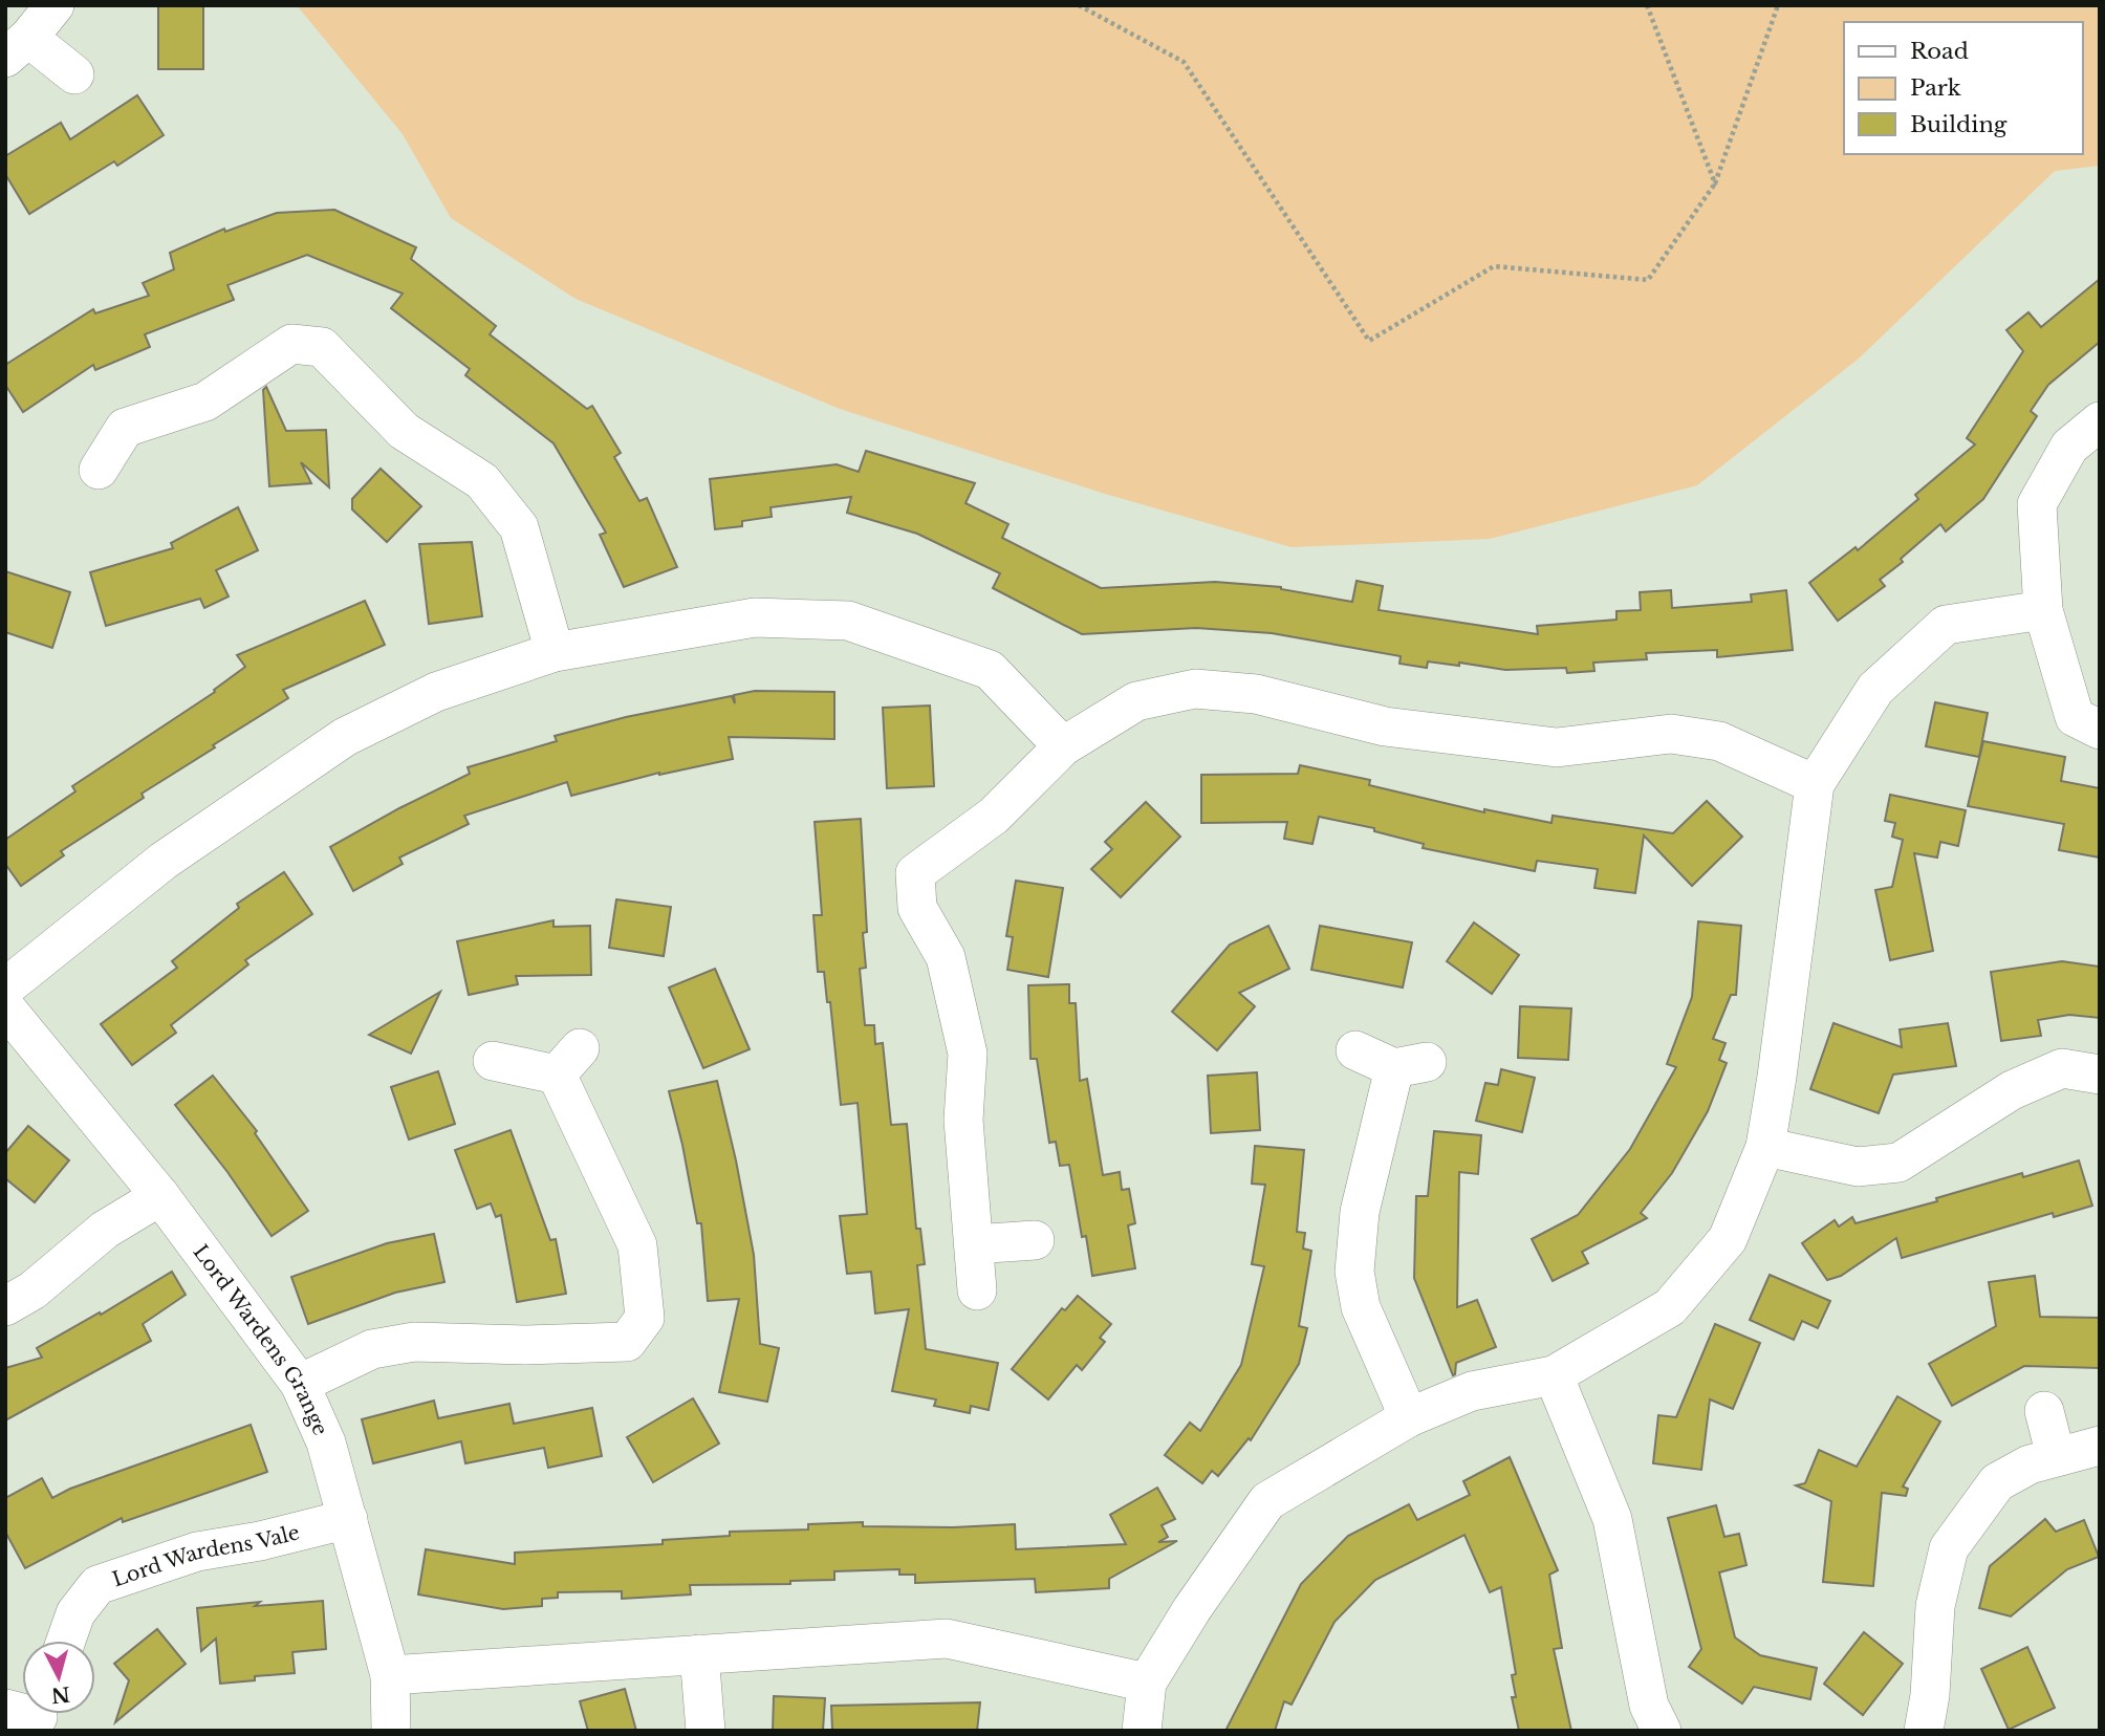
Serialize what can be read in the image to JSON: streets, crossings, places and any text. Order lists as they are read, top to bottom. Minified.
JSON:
{"streets":{"street":["Lord Wardens Grange","Lord Wardens Vale"]},"crossings":[["Lord Wardens Grange","Lord Wardens Vale"]],"legend":["Road","Park","Building"],"north":"bottom"}
